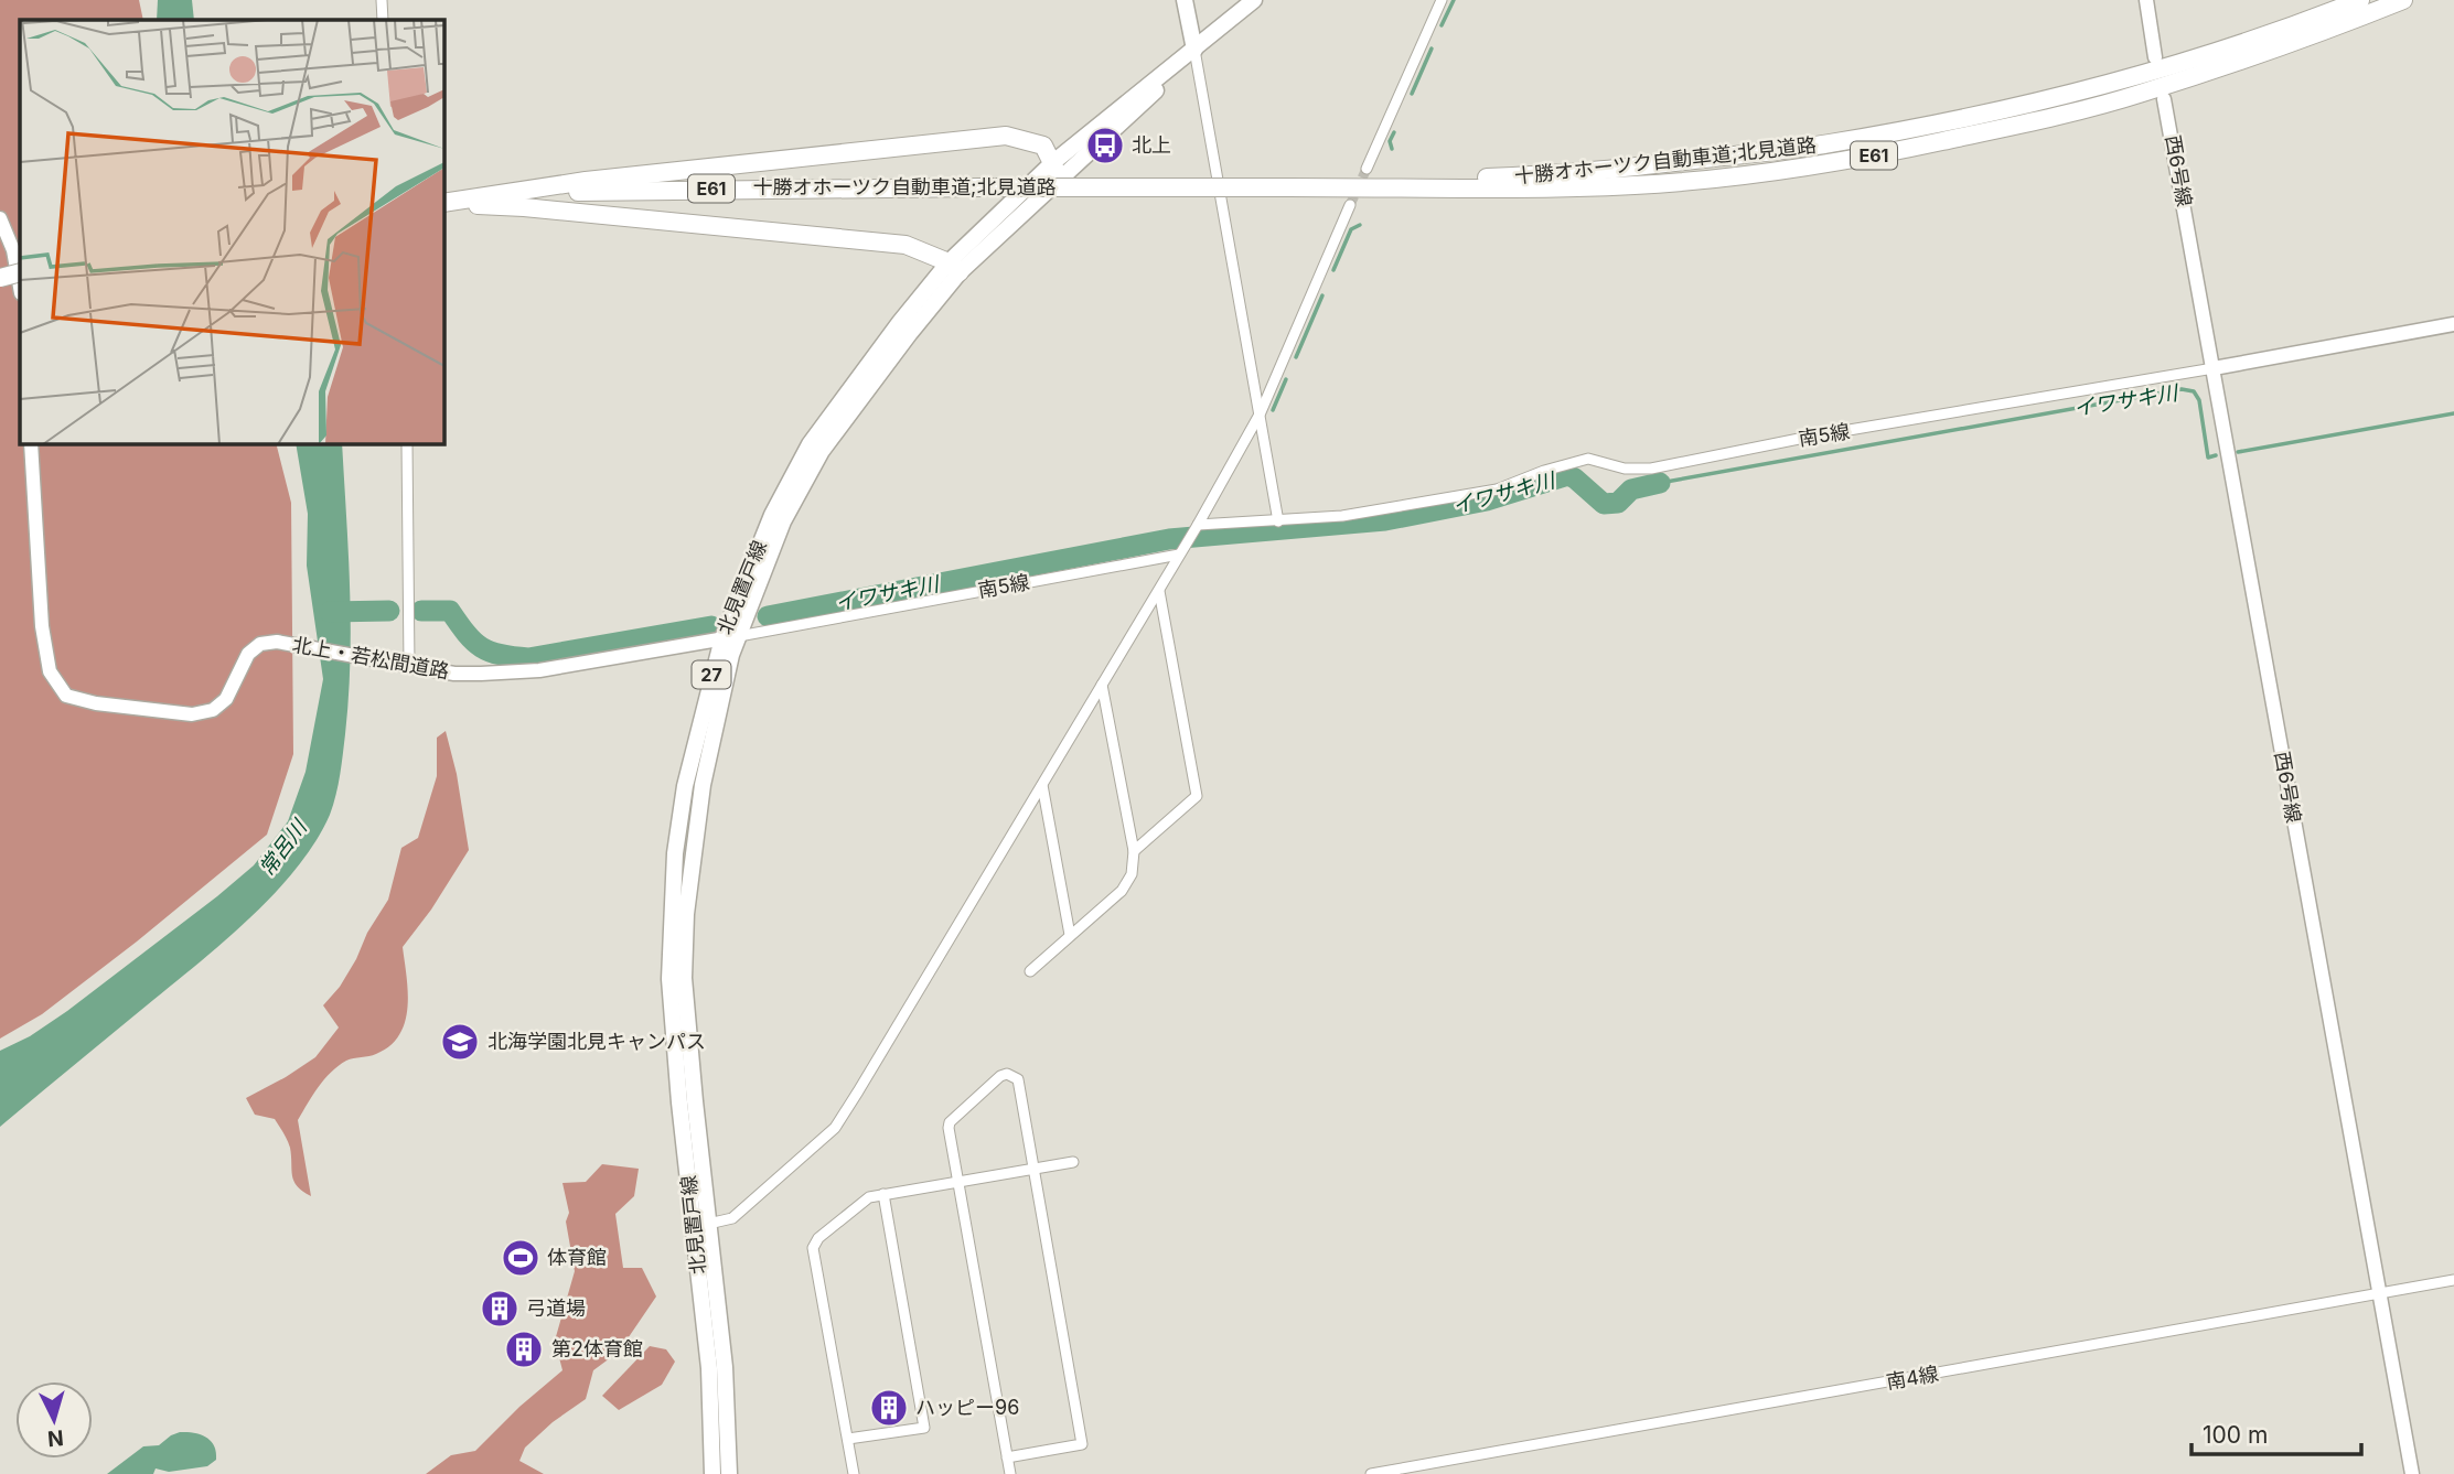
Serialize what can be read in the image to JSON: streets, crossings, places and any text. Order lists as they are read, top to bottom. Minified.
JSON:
{"streets":{"highway":["E61","十勝オホーツク自動車道;北見道路"],"main road":["北見置戸線","27"],"street":["西6号線","南5線","北上・若松間道路","南4線"]},"crossings":[["西6号線","南5線"],["西6号線","南4線"],["南5線","北見置戸線"],["南5線","北上・若松間道路"],["北見置戸線","北上・若松間道路"]],"water":["イワサキ川","常呂川"],"places":{"bus stop":["北上"],"school or university":["北海学園北見キャンパス"],"sports":["体育館"],"building":["弓道場","第2体育館","ハッピー96"]},"scale_bar":"100 m","north":"bottom"}
